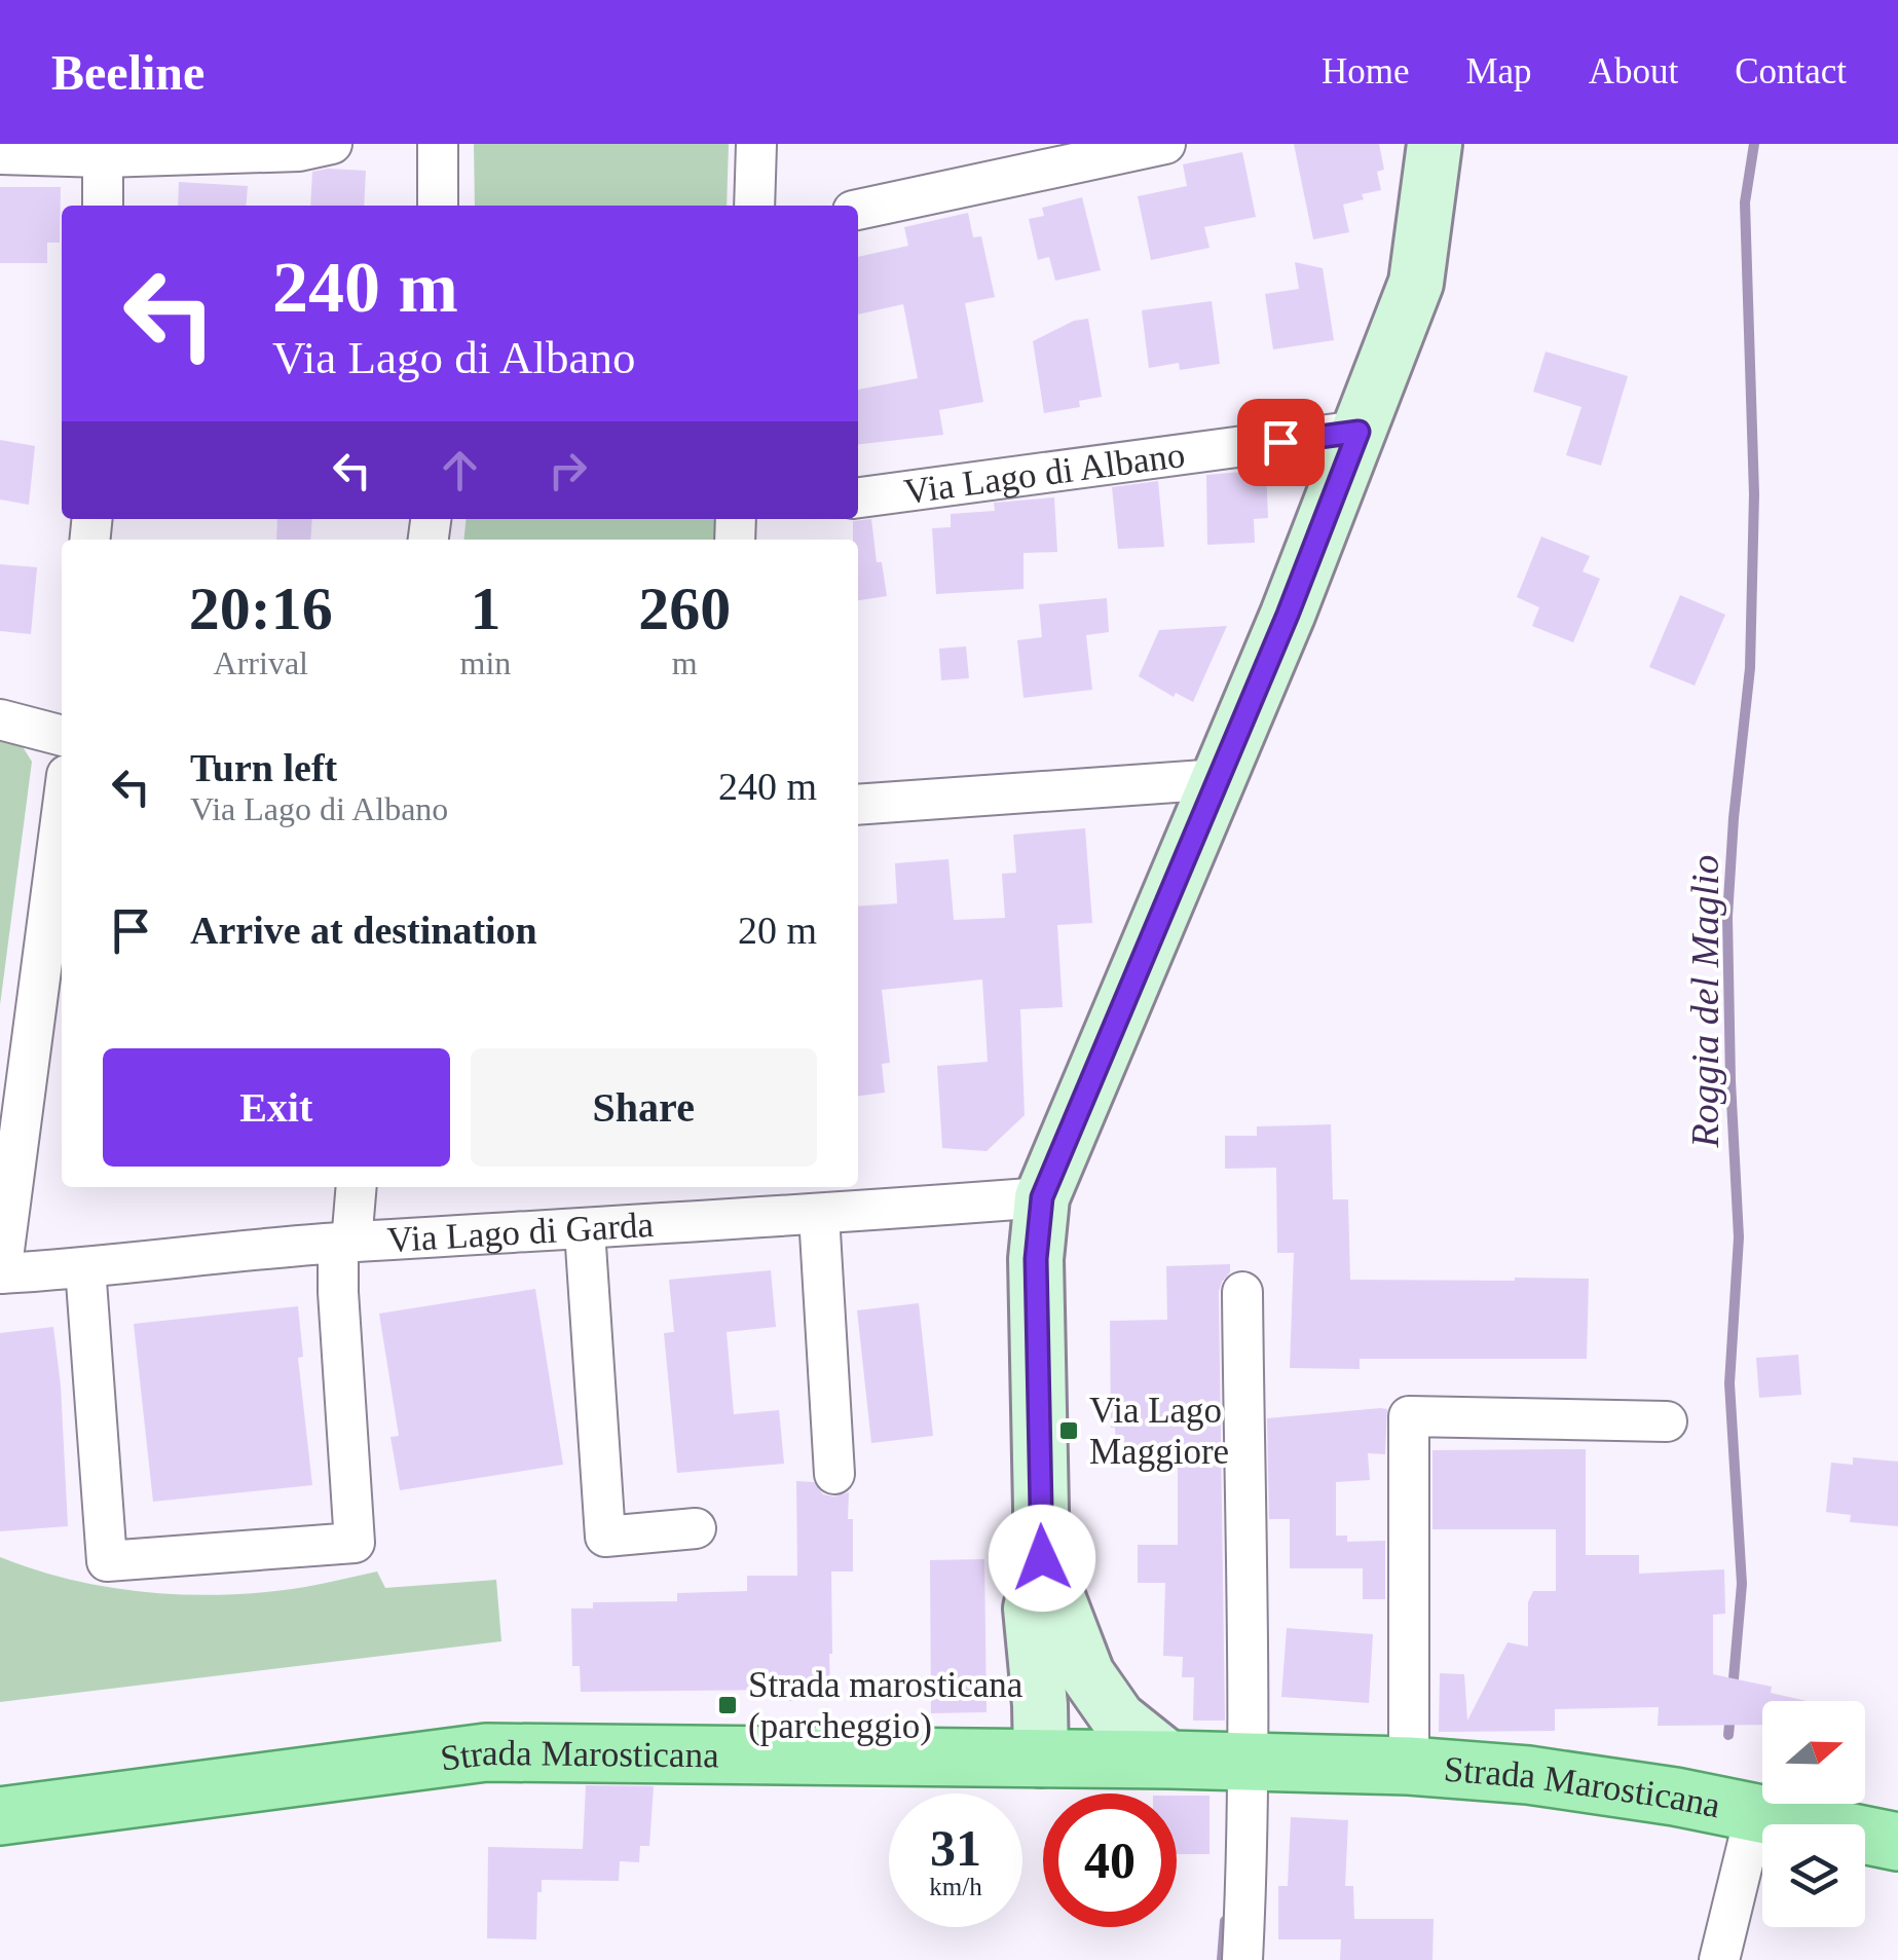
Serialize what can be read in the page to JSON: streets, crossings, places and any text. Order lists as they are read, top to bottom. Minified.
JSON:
{"streets":{"main road":["Strada Marosticana"],"street":["Via Lago di Albano","Via Lago di Garda"]},"water":["Roggia del Maglio"],"places":{"transit":["Via Lago Maggiore","Strada marosticana (parcheggio)"]},"north":"right","page":{"header":"Beeline","nav":["Home","Map","About","Contact"],"turn":["240 m","Via Lago di Albano"],"eta":["20:16","Arrival","1","min","260","m"],"list":[{"name":"Turn left","note":"Via Lago di Albano","value":"240 m"},{"name":"Arrive at destination","value":"20 m"}],"buttons":["Exit","Share"],"speed":"31 km/h","limit":"40"}}
